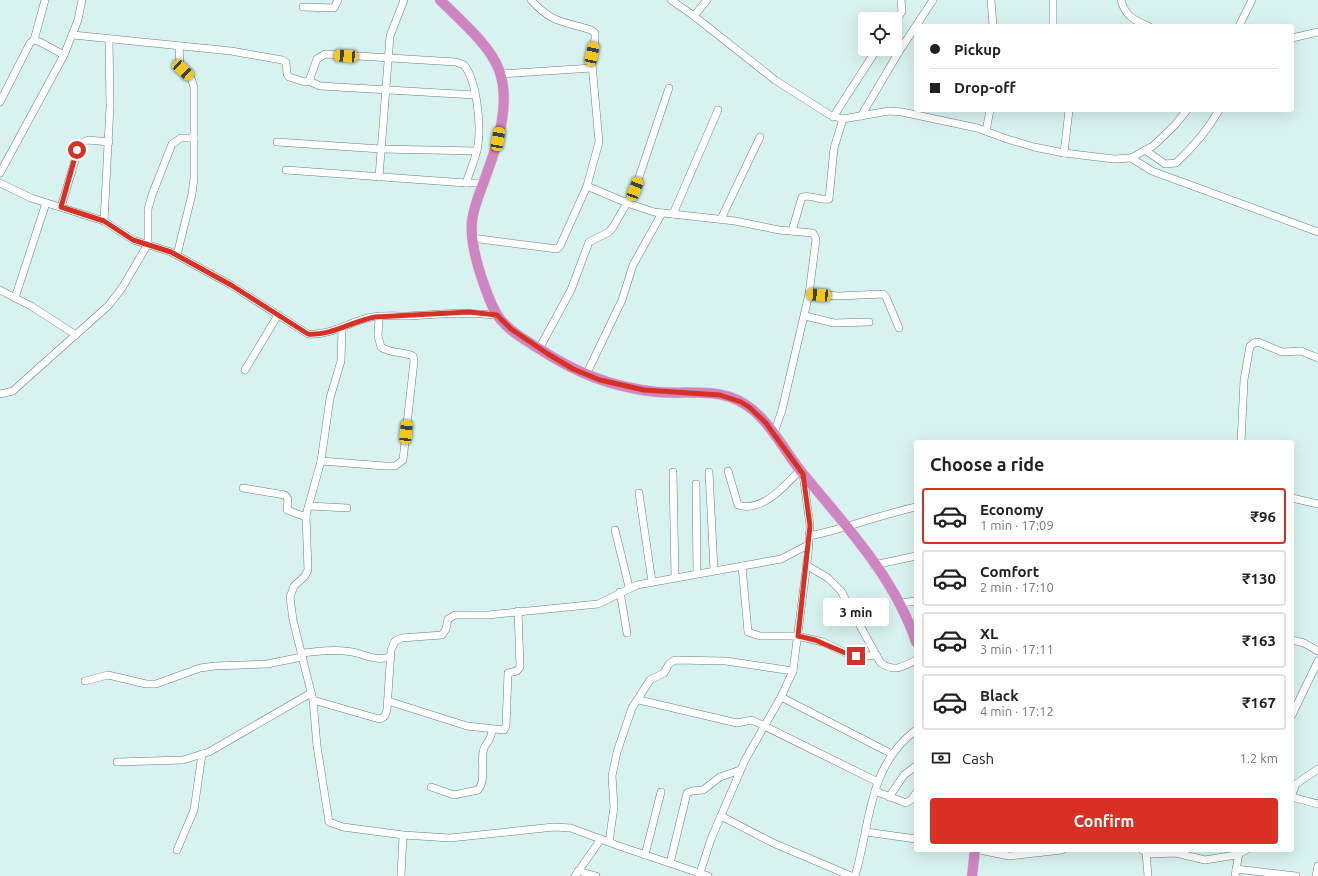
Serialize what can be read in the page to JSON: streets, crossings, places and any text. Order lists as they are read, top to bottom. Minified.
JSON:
{"page":{"banner":["Pickup","Drop-off"],"heading":"Choose a ride","list":[{"name":"Economy","note":"1 min · 17:09","value":"₹96"},{"name":"Comfort","note":"2 min · 17:10","value":"₹130"},{"name":"XL","note":"3 min · 17:11","value":"₹163"},{"name":"Black","note":"4 min · 17:12","value":"₹167"}],"bubble":"3 min","pay":["Cash","1.2 km"],"buttons":"Confirm"}}
